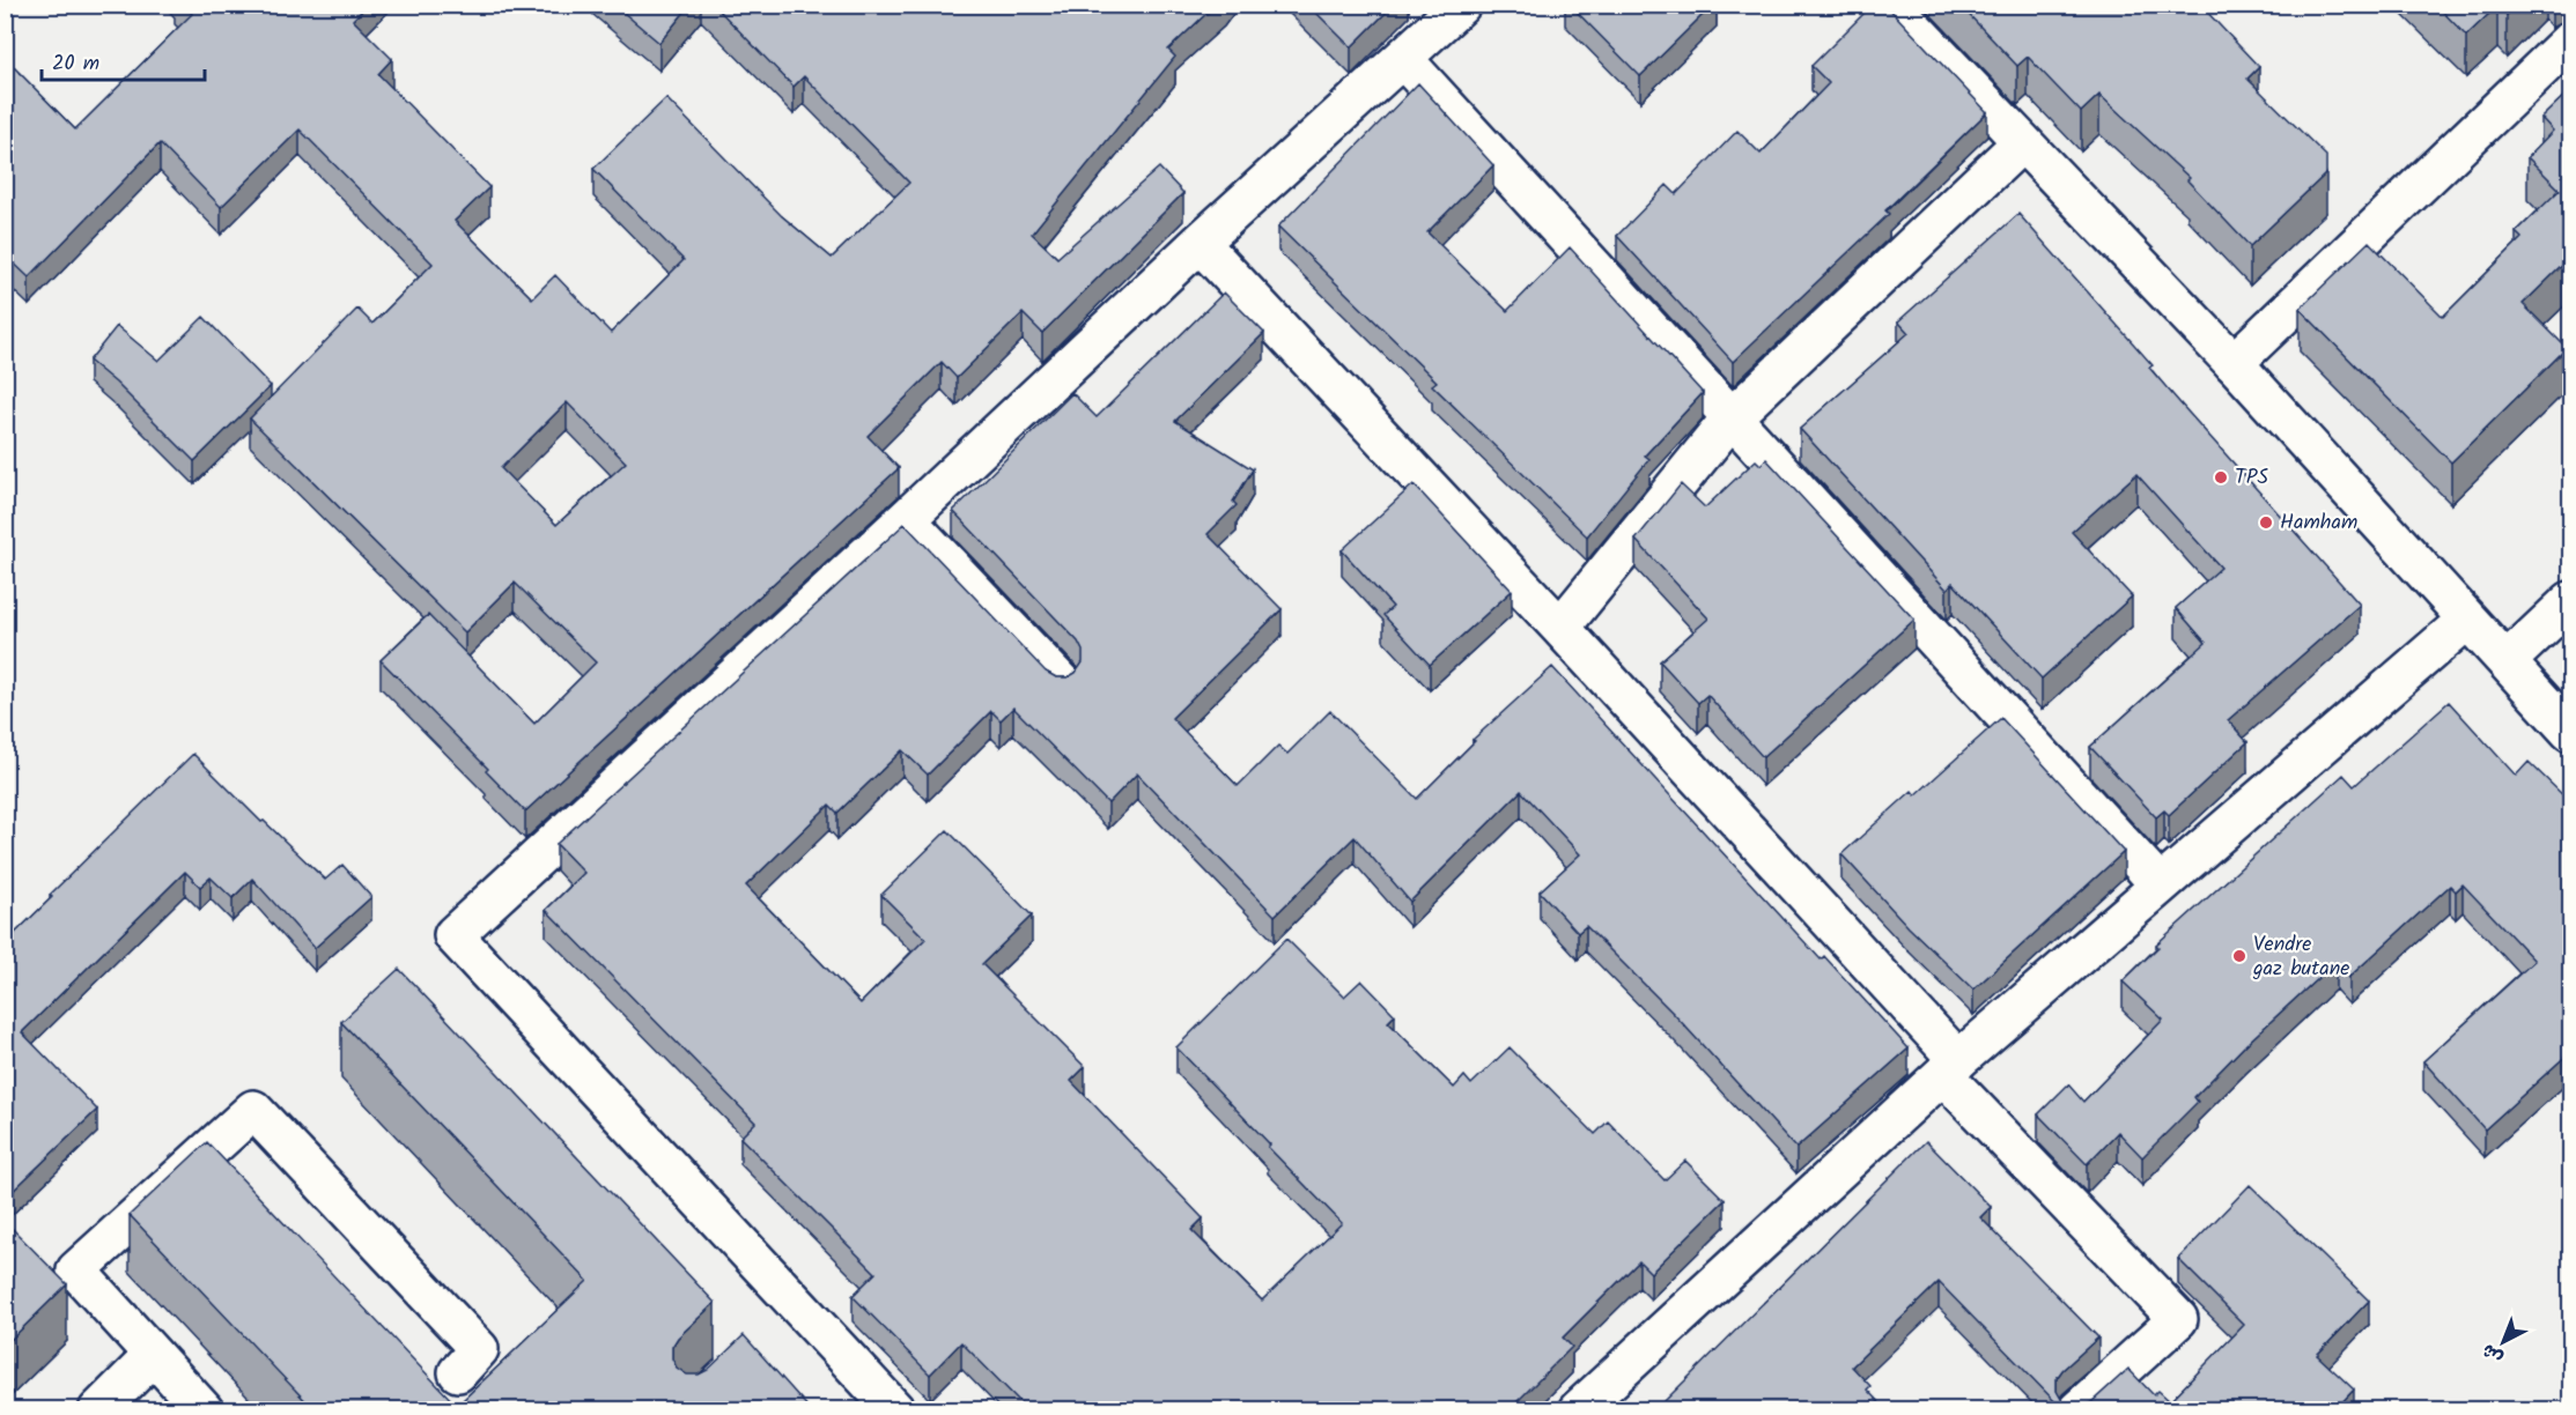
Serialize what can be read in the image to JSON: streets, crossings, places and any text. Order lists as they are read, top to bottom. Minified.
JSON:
{"places":["TPS","Hamham","Vendre gaz butane"],"scale_bar":"20 m","north":"bottom left"}
